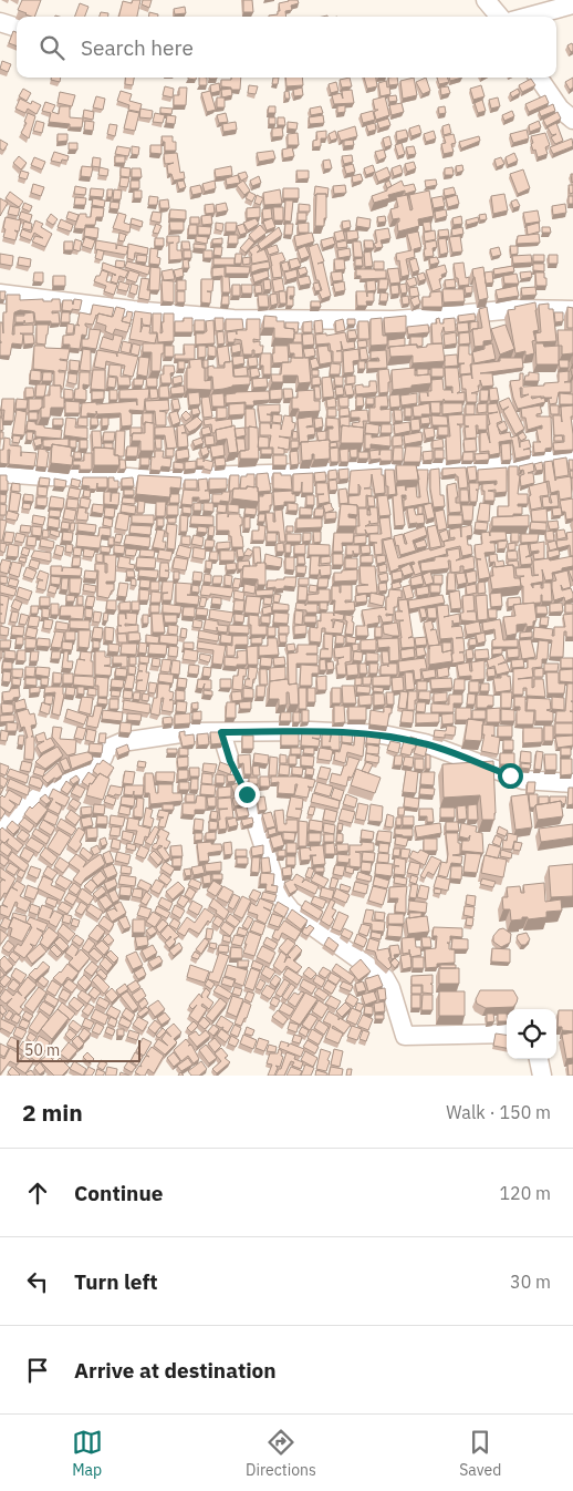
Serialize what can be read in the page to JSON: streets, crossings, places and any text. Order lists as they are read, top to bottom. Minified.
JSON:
{"scale_bar":"50 m","page":{"search":"Search here","scale":"50 m","heading":["2 min","Walk · 150 m"],"list":[["Continue","120 m"],["Turn left","30 m"],"Arrive at destination"],"nav":["Map","Directions","Saved"]}}
